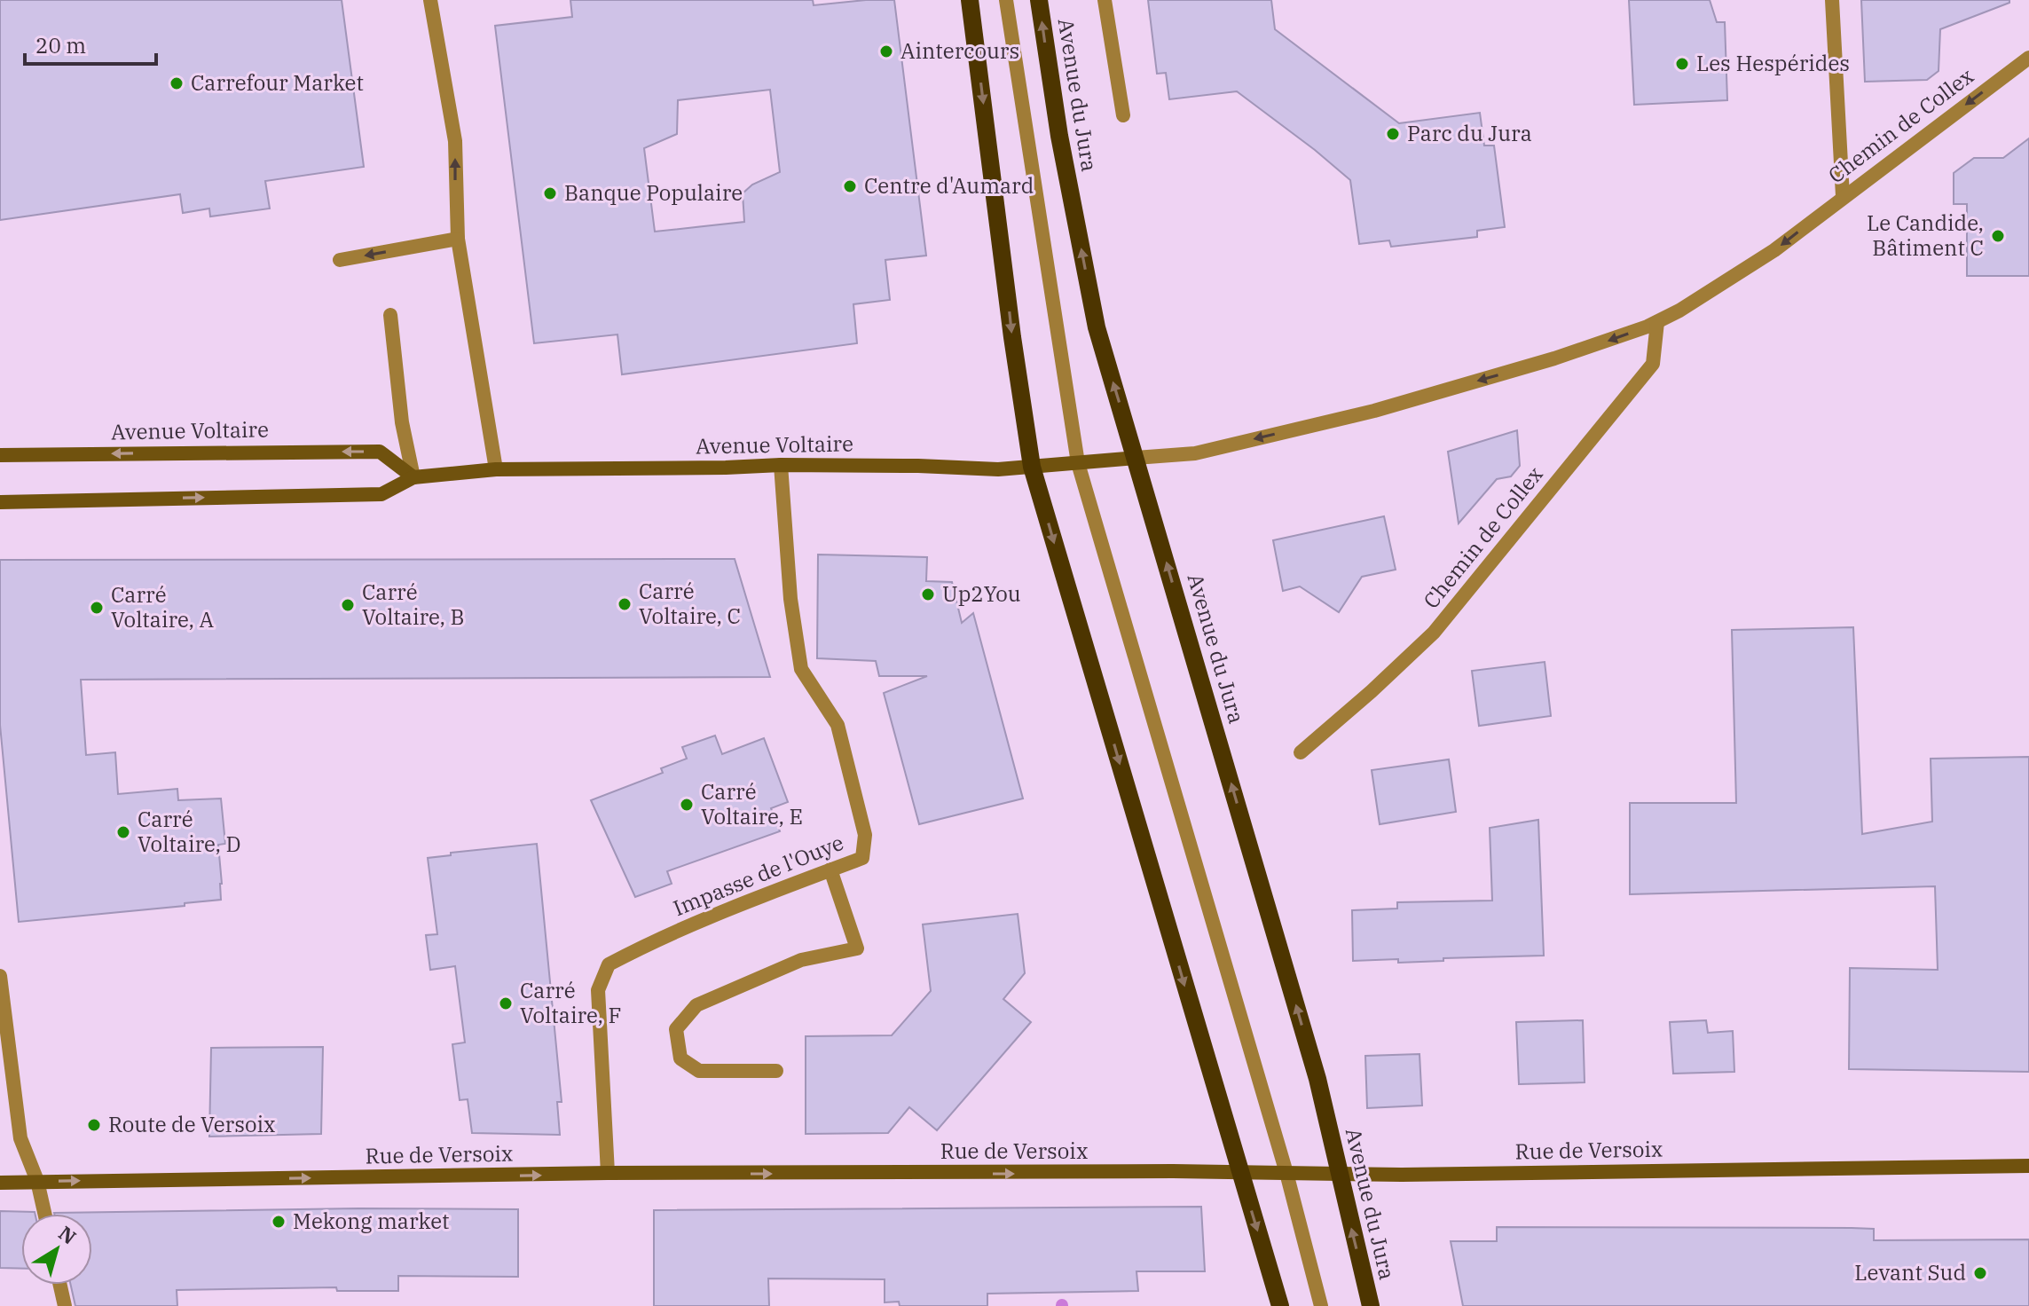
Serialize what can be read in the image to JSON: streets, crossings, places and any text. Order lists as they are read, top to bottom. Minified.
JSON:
{"streets":{"main road":["Avenue du Jura","Avenue Voltaire","Rue de Versoix"],"street":["Chemin de Collex","Impasse de l'Ouye"]},"crossings":[["Avenue du Jura","Chemin de Collex"],["Avenue du Jura","Avenue Voltaire"],["Avenue du Jura","Rue de Versoix"],["Chemin de Collex","Avenue Voltaire"],["Avenue Voltaire","Impasse de l'Ouye"],["Impasse de l'Ouye","Rue de Versoix"]],"one_way":["Chemin de Collex","Rue de Versoix"],"places":["Aintercours","Les Hespérides","Carrefour Market","Parc du Jura","Centre d'Aumard","Banque Populaire","Le Candide, Bâtiment C","Up2You","Carré Voltaire, C","Carré Voltaire, B","Carré Voltaire, A","Carré Voltaire, E","Carré Voltaire, D","Carré Voltaire, F","Route de Versoix","Mekong market","Levant Sud"],"scale_bar":"20 m","north":"top right"}
